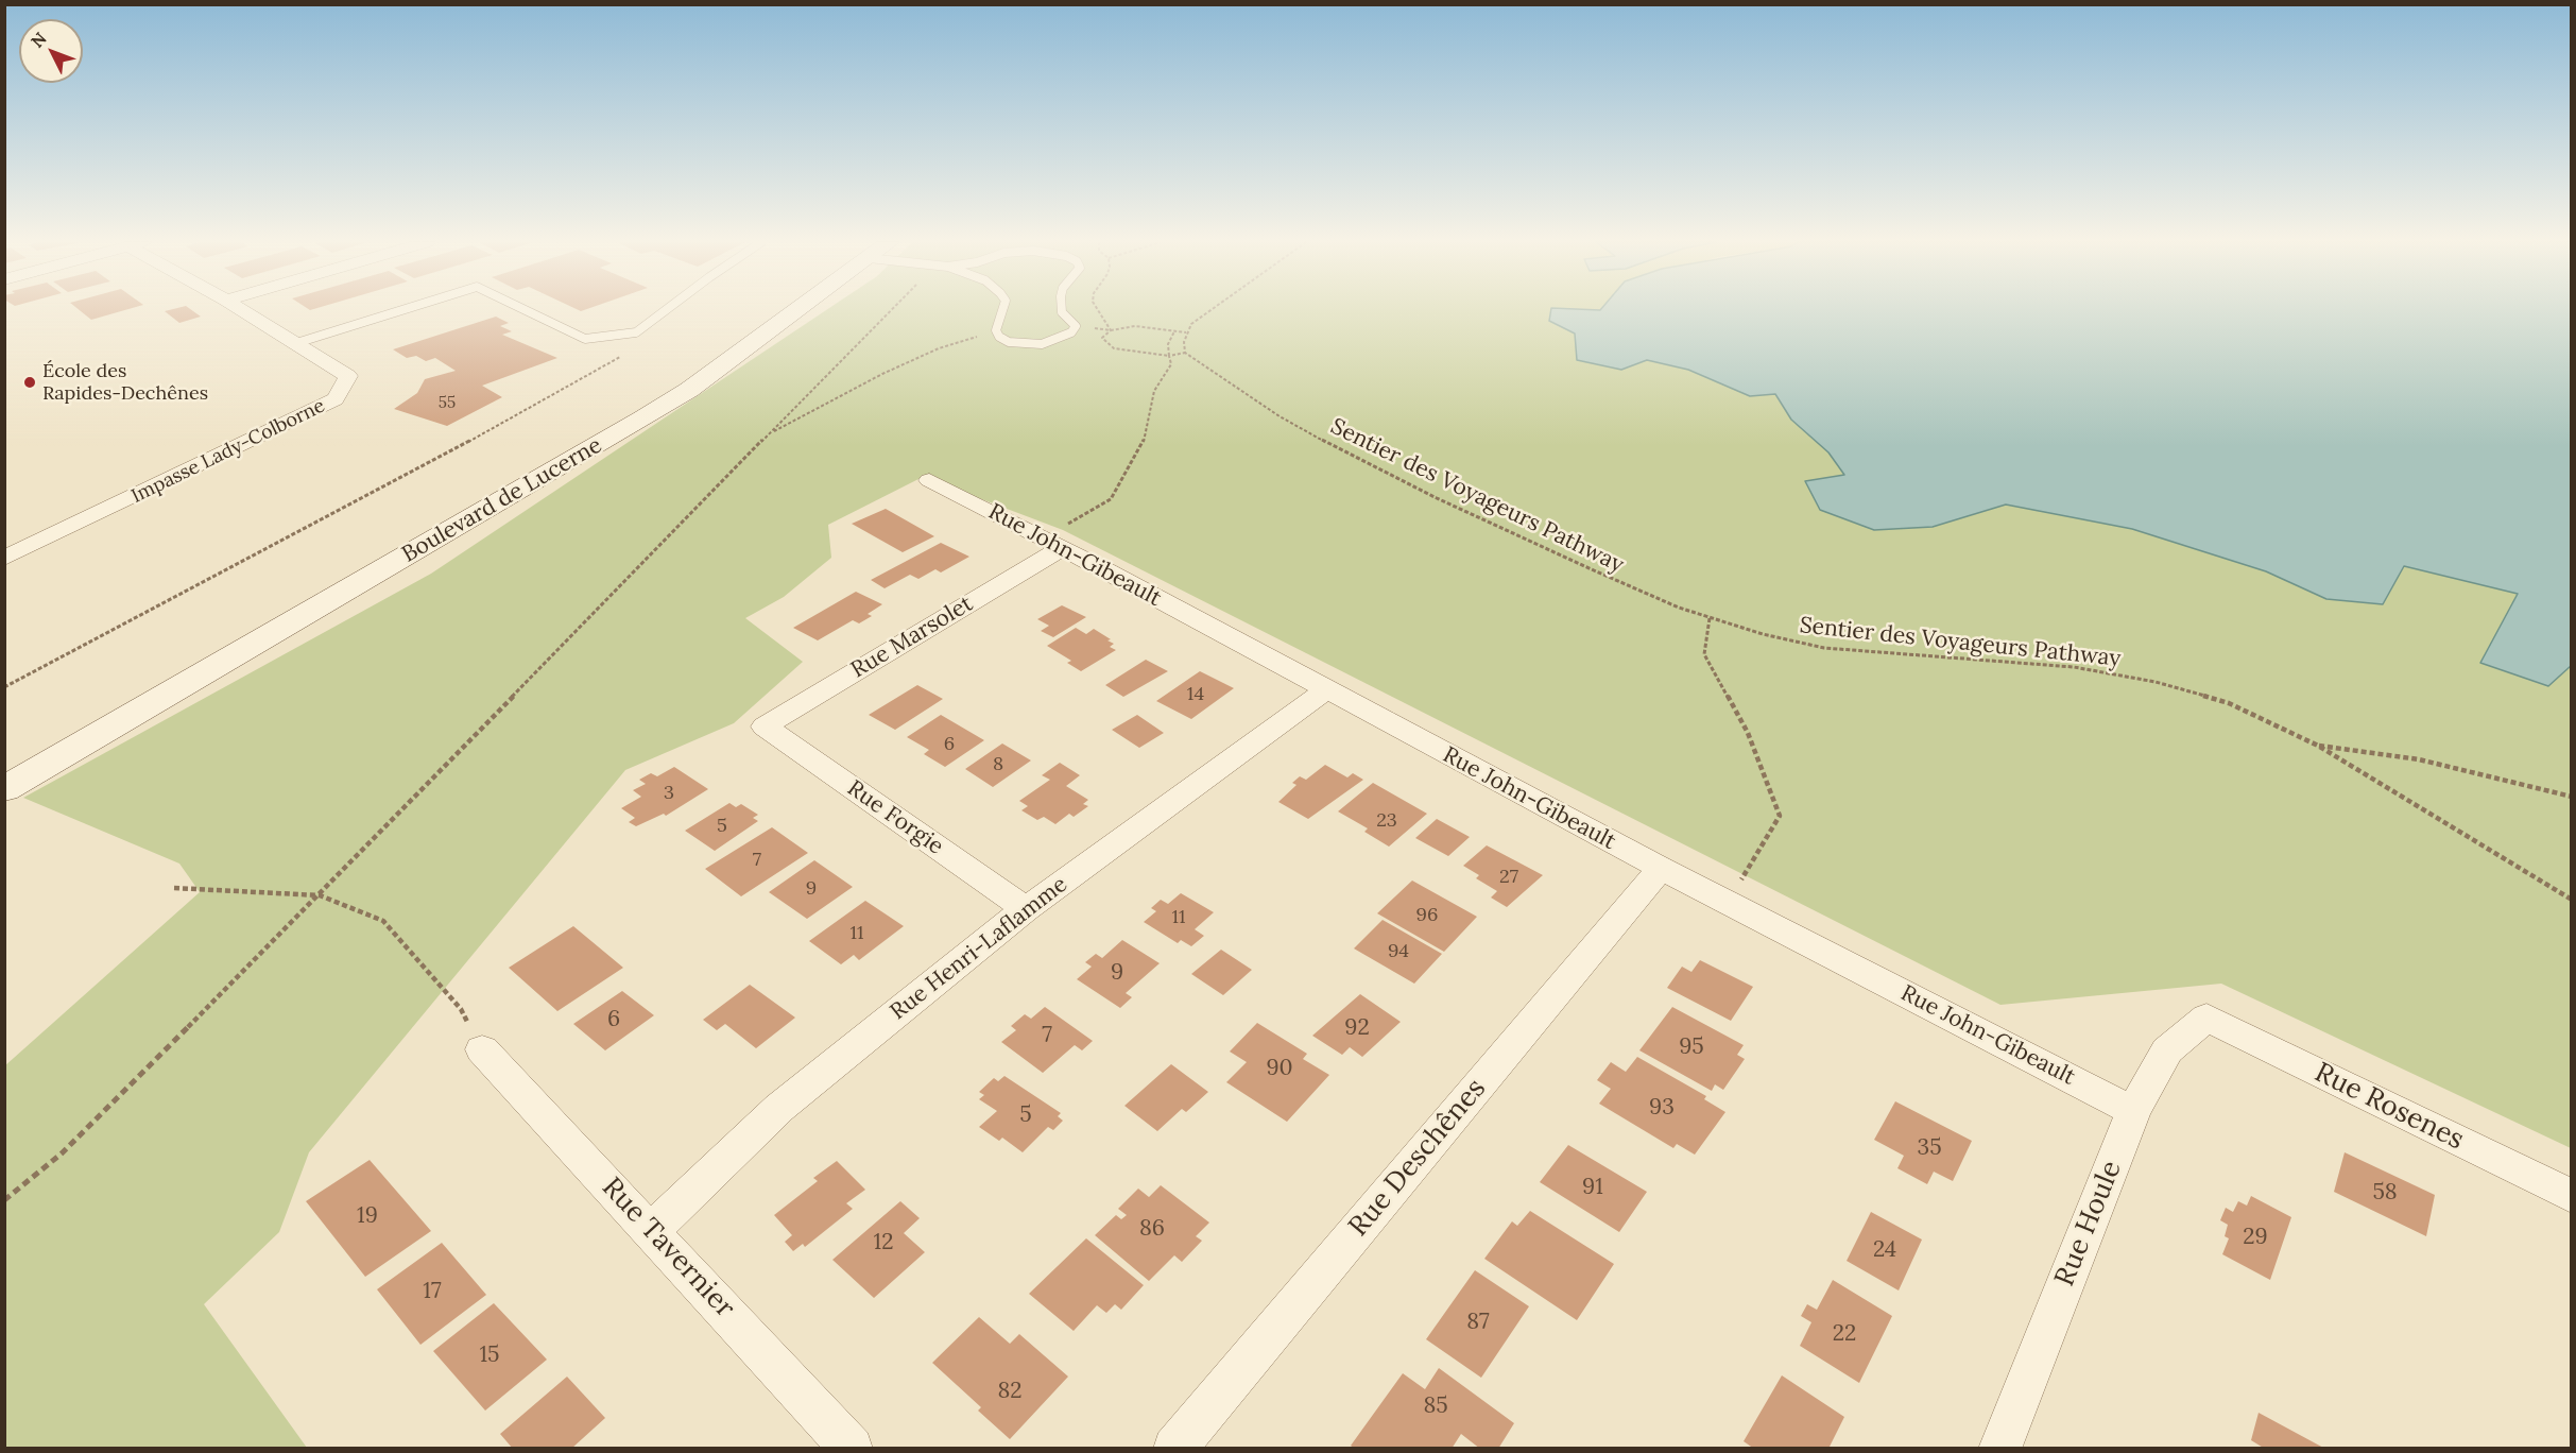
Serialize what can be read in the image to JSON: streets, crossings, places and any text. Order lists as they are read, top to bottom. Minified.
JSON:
{"streets":{"main road":["Boulevard de Lucerne"],"street":["Impasse Lady-Colborne","Rue John-Gibeault","Rue Marsolet","Rue Forgie","Rue Henri-Laflamme","Rue Rosenes","Rue Deschênes","Rue Houle","Rue Tavernier"],"path":["Sentier des Voyageurs Pathway"]},"crossings":[["Rue John-Gibeault","Rue Marsolet"],["Rue John-Gibeault","Rue Henri-Laflamme"],["Rue John-Gibeault","Rue Deschênes"],["Rue John-Gibeault","Rue Houle"],["Rue Marsolet","Rue Forgie"],["Rue Forgie","Rue Henri-Laflamme"],["Rue Henri-Laflamme","Rue Tavernier"],["Rue Rosenes","Rue Houle"]],"places":["École des Rapides-Dechênes"],"house_numbers":["55","14","6","8","3","23","5","7","27","9","96","11","11","94","9","6","92","7","95","90","93","5","35","91","58","19","86","29","12","24","17","87","22","15","82","85"],"north":"top left"}
